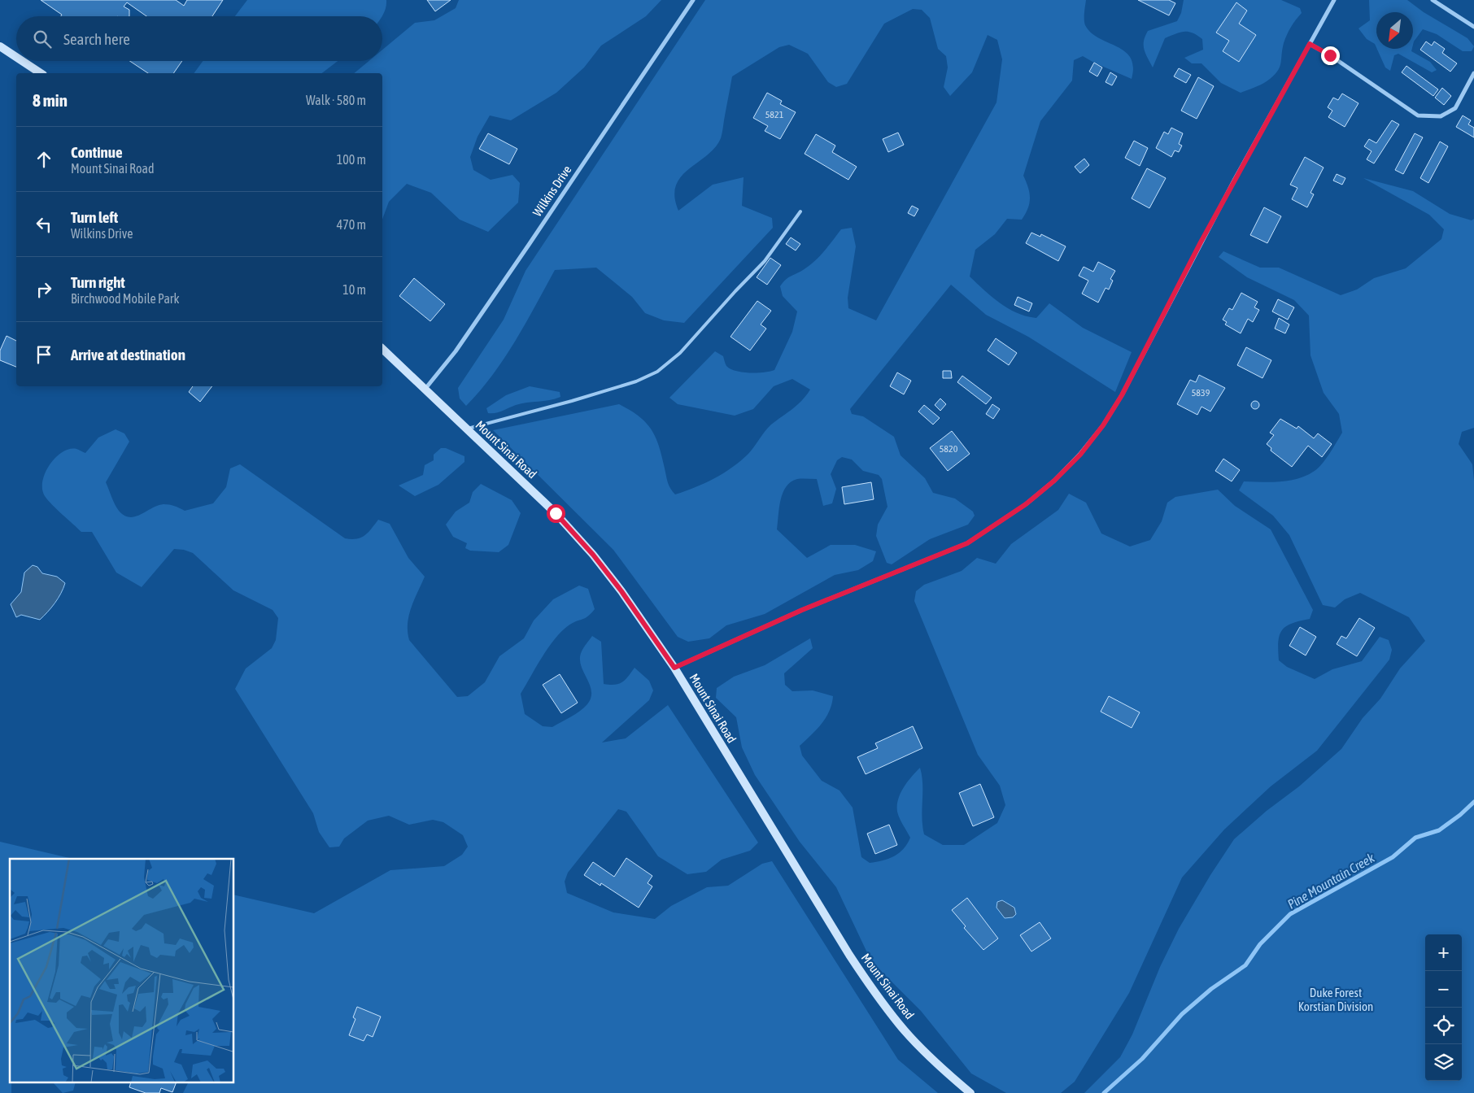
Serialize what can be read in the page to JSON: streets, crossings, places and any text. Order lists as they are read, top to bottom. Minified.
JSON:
{"streets":{"street":["Wilkins Drive","Mount Sinai Road"]},"crossings":[["Wilkins Drive","Mount Sinai Road"]],"water":["Pine Mountain Creek"],"parks":["Duke Forest Korstian Division"],"house_numbers":["5821","5839","5820"],"north":"bottom left","page":{"search":"Search here","heading":["8 min","Walk · 580 m"],"list":[["Continue","Mount Sinai Road","100 m"],["Turn left","Wilkins Drive","470 m"],["Turn right","Birchwood Mobile Park","10 m"],"Arrive at destination"],"map_buttons":["+","−"]}}
